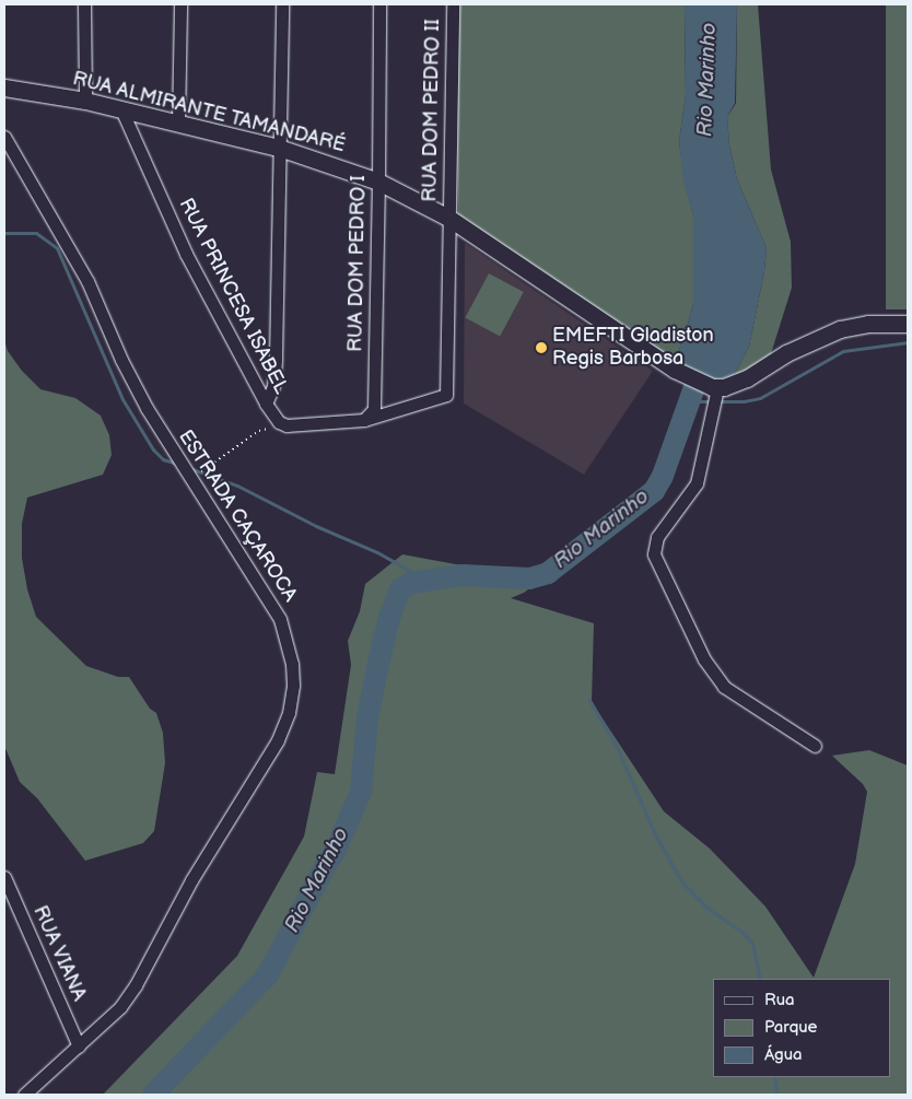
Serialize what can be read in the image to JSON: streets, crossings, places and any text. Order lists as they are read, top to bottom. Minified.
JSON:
{"streets":{"main road":["RUA ALMIRANTE TAMANDARÉ"],"street":["RUA DOM PEDRO II","RUA DOM PEDRO I","RUA PRINCESA ISABEL","ESTRADA CAÇAROCA","RUA VIANA"]},"crossings":[["RUA DOM PEDRO II","RUA ALMIRANTE TAMANDARÉ"],["RUA DOM PEDRO II","RUA DOM PEDRO I"],["RUA ALMIRANTE TAMANDARÉ","RUA DOM PEDRO I"],["RUA ALMIRANTE TAMANDARÉ","RUA PRINCESA ISABEL"],["ESTRADA CAÇAROCA","RUA VIANA"]],"water":["Rio Marinho"],"places":["EMEFTI Gladiston Regis Barbosa"],"legend":["Rua","Parque","Água"]}
